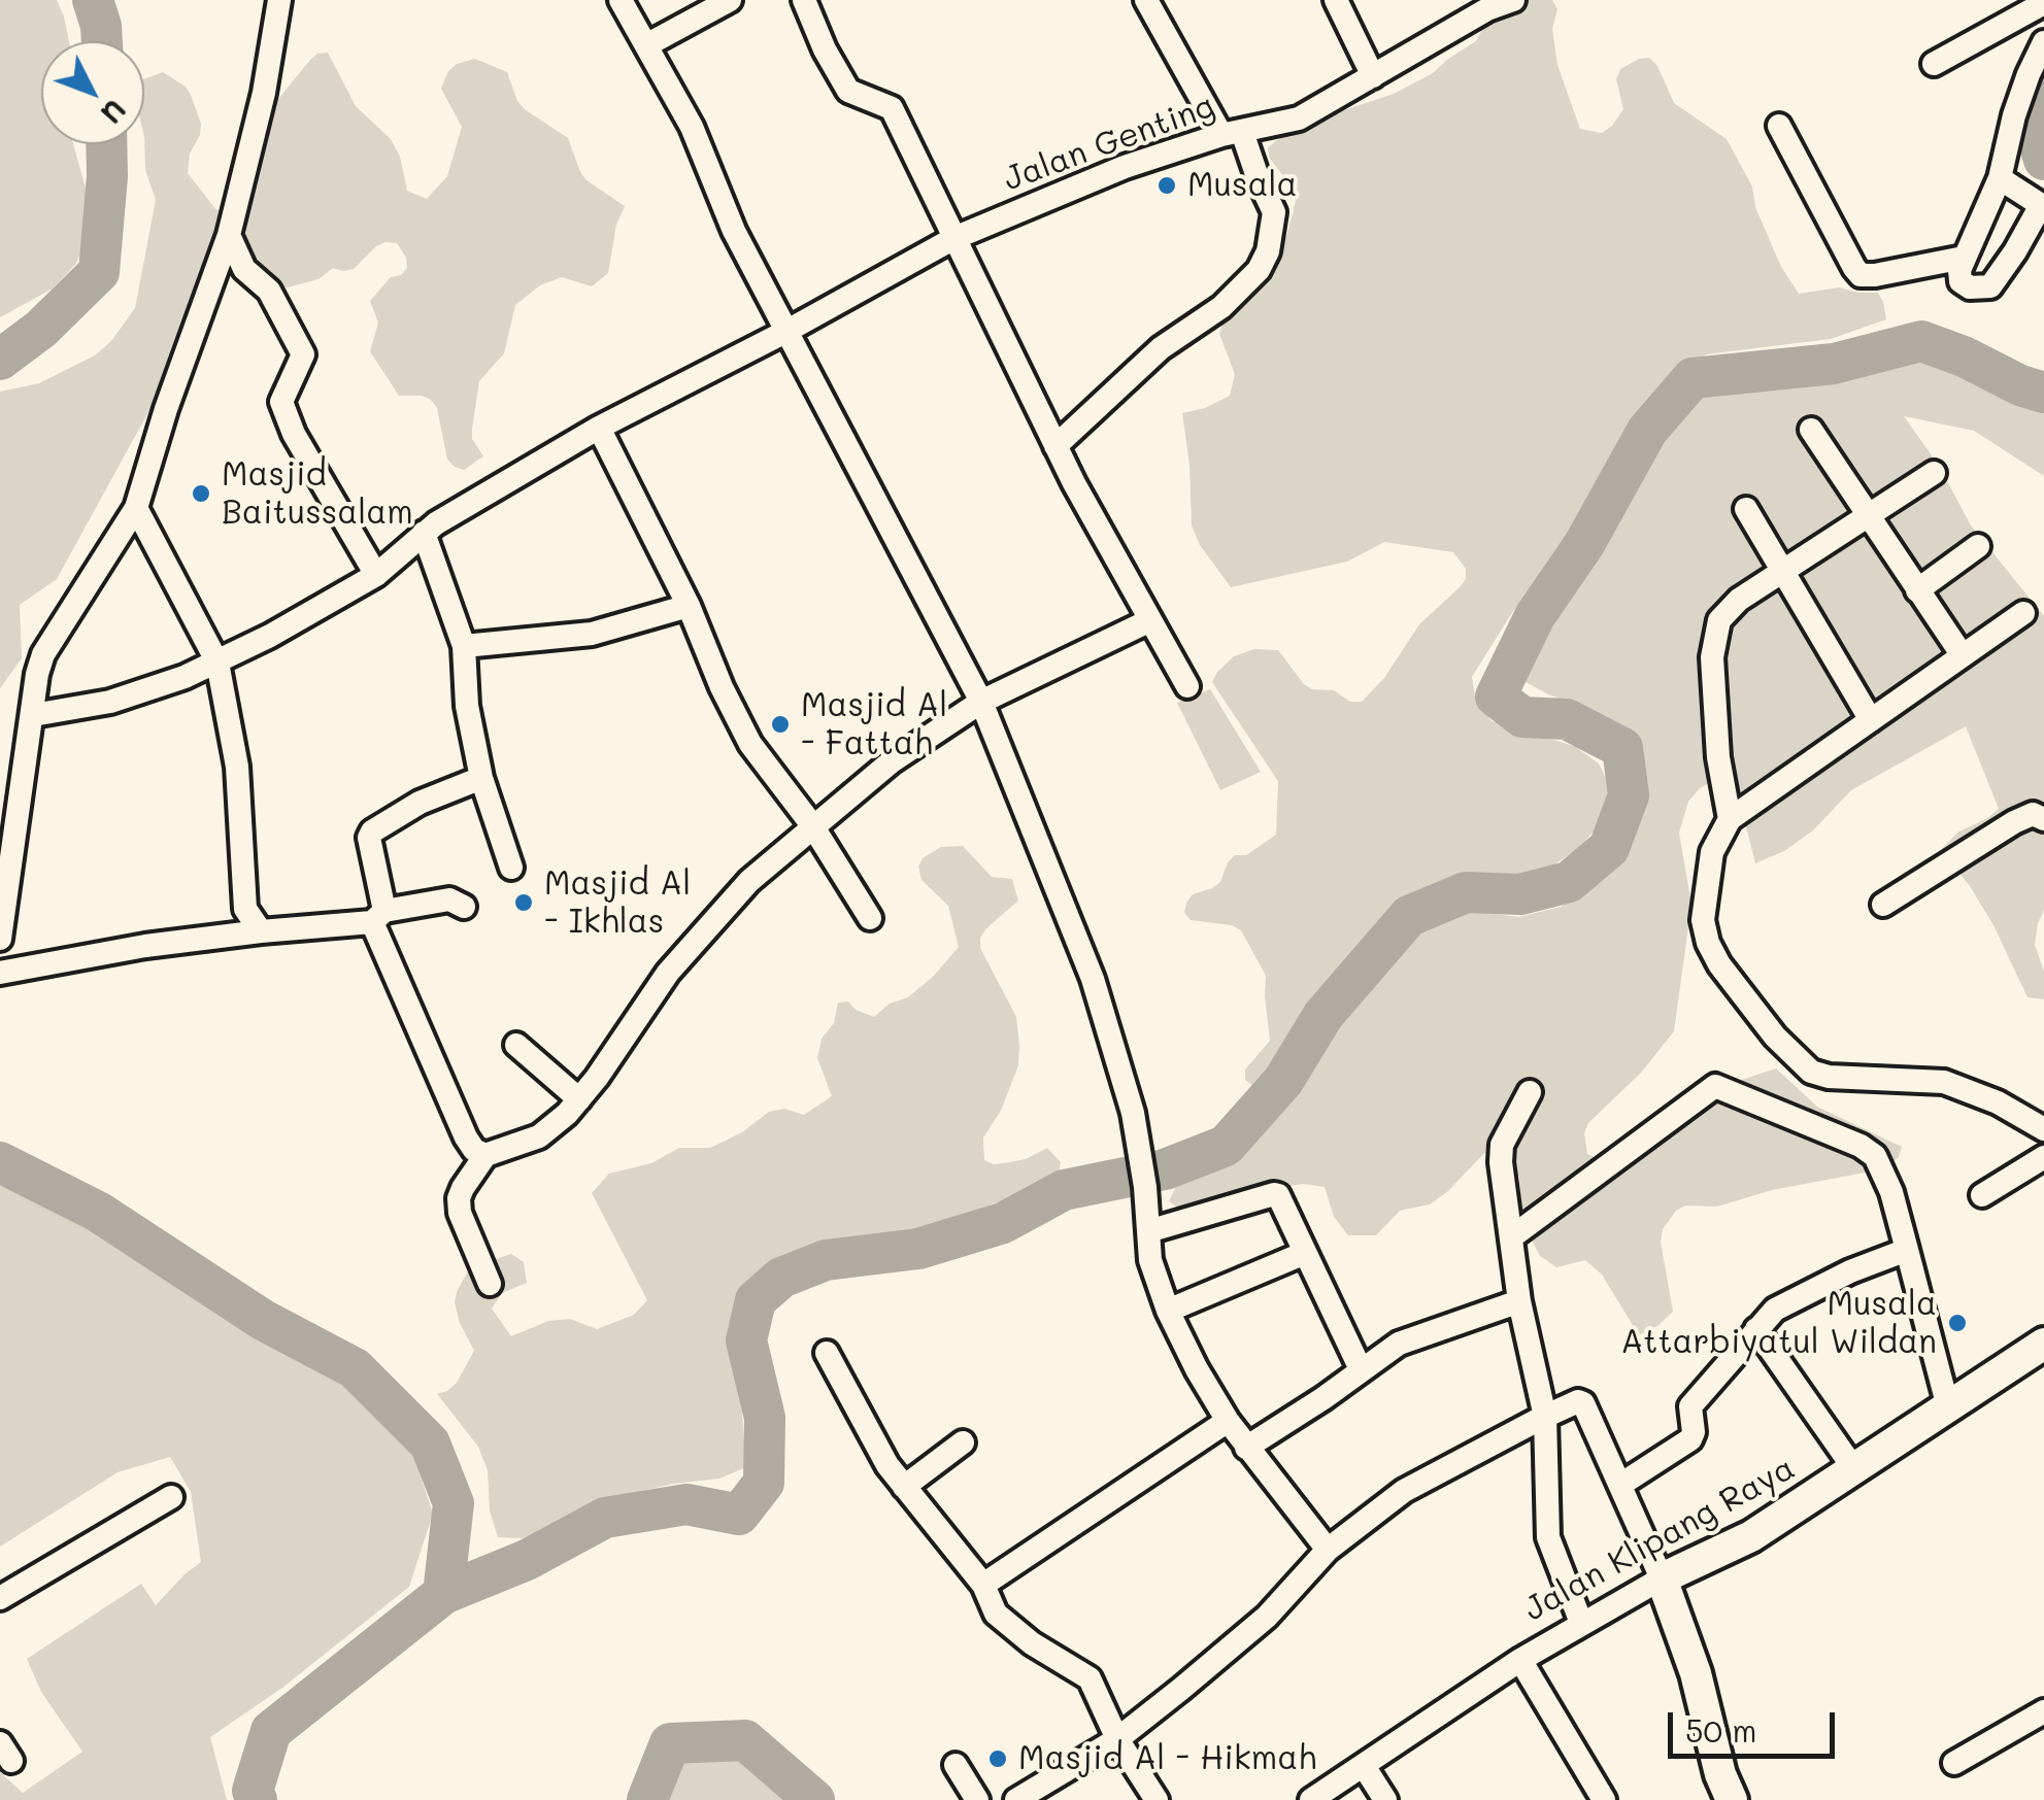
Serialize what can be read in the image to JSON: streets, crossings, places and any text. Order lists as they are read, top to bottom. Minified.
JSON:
{"streets":{"main road":["Jalan Klipang Raya"],"street":["Jalan Genting"]},"places":["Musala","Masjid Baitussalam","Masjid Al - Fattah","Masjid Al - Ikhlas","Musala Attarbiyatul Wildan","Masjid Al - Hikmah"],"scale_bar":"50 m","north":"bottom right"}
